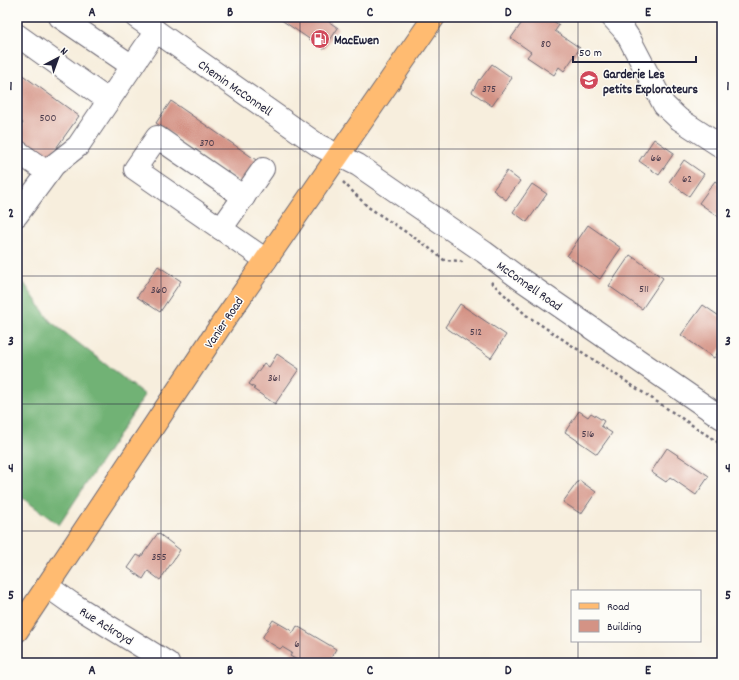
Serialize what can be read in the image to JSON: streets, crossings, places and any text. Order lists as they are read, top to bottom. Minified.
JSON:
{"streets":{"main road":["Vanier Road"],"street":["Chemin McConnell","McConnell Road","Rue Ackroyd"]},"crossings":[["Chemin McConnell","McConnell Road"],["Chemin McConnell","Vanier Road"],["McConnell Road","Vanier Road"],["Vanier Road","Rue Ackroyd"]],"places":{"fuel station":["MacEwen"],"school or university":["Garderie Les petits Explorateurs"]},"house_numbers":["80","375","500","370","66","62","511","360","512","361","516","355","6"],"legend":["Road","Building"],"scale_bar":"50 m","north":"top right","grid":{"columns":["A","B","C","D","E"],"rows":["1","2","3","4","5"]}}
